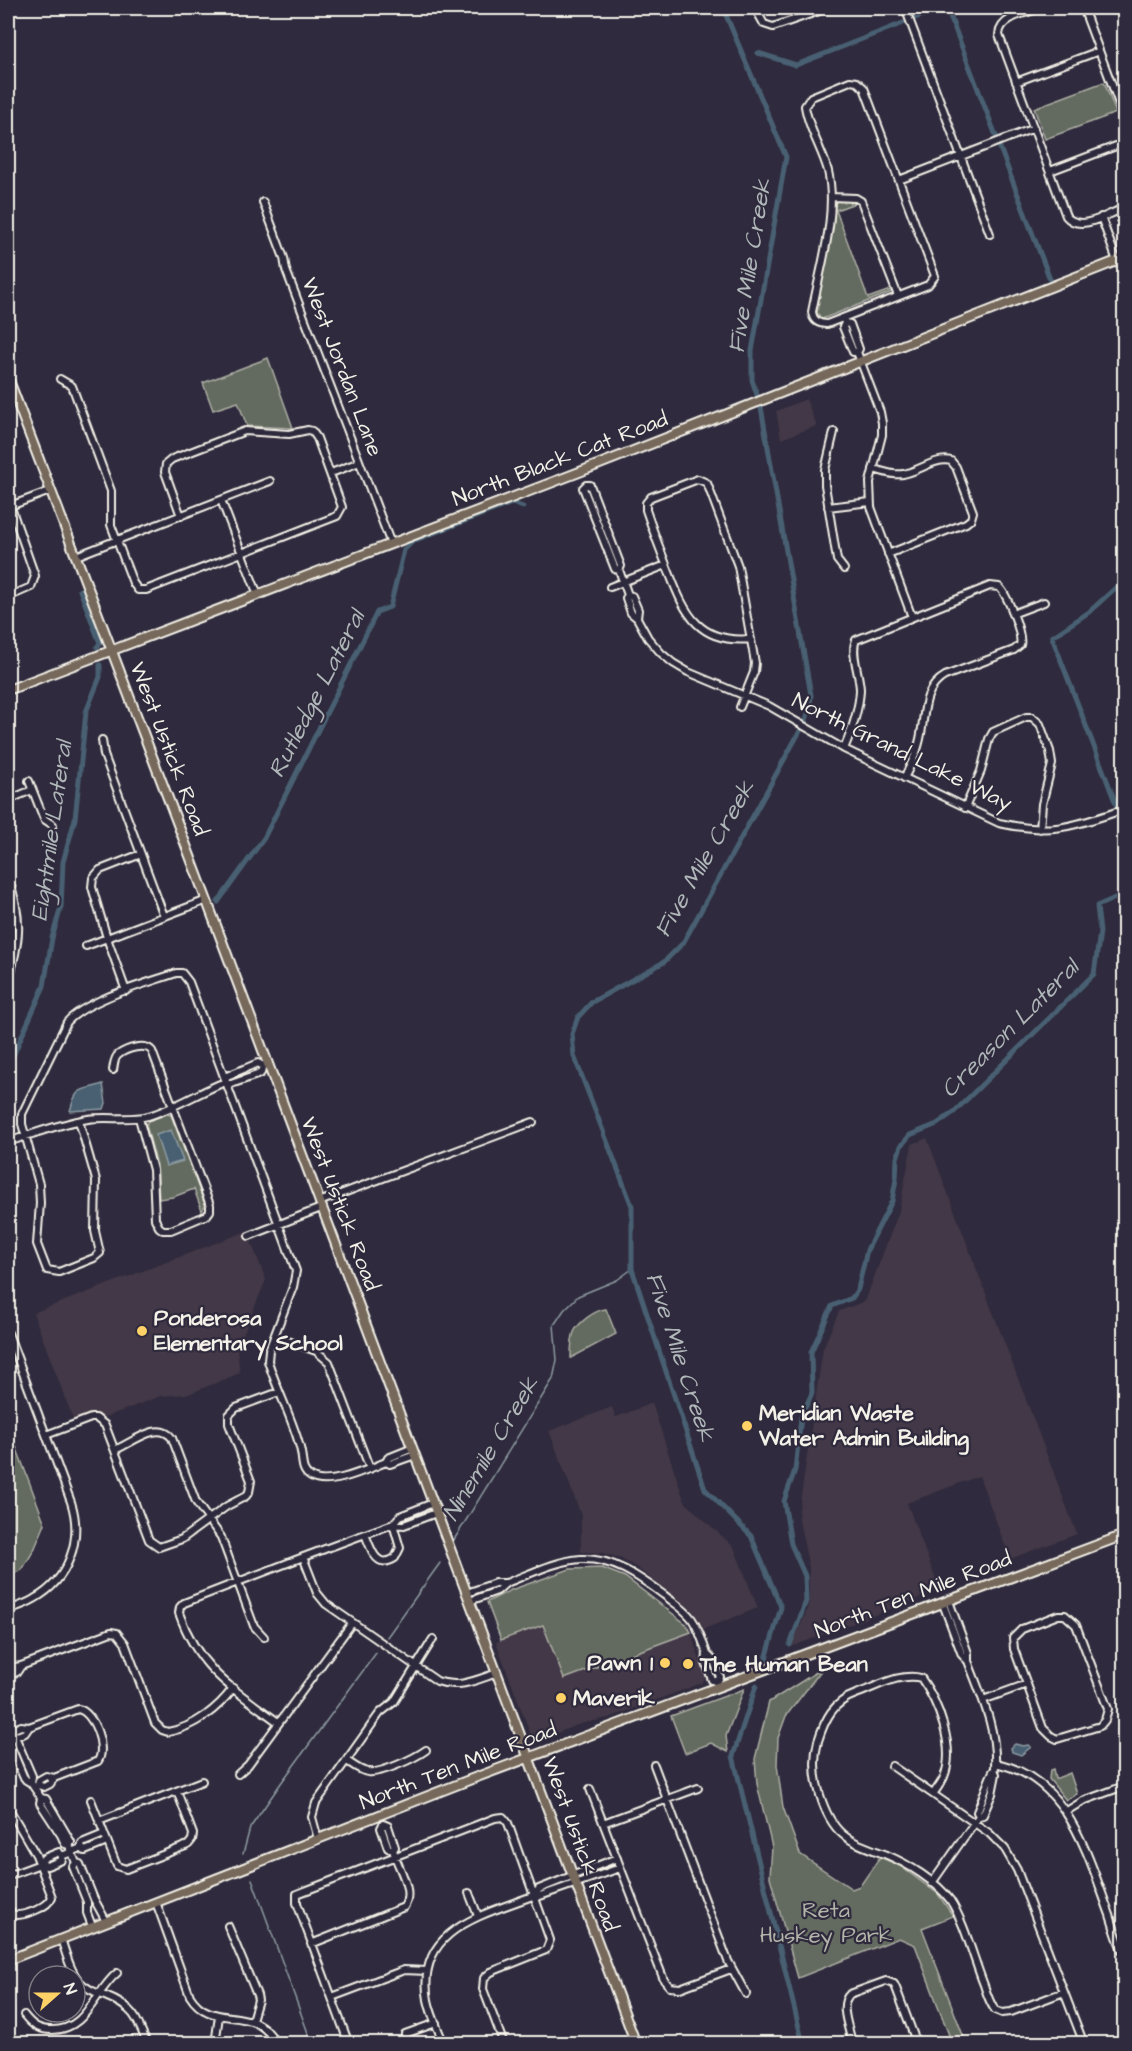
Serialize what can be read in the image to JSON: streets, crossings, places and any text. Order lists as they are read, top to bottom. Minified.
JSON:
{"streets":{"main road":["North Black Cat Road","West Ustick Road","North Ten Mile Road"],"street":["West Jordan Lane","North Grand Lake Way"]},"crossings":[["West Jordan Lane","North Black Cat Road"],["North Black Cat Road","West Ustick Road"],["North Black Cat Road","North Grand Lake Way"],["West Ustick Road","North Ten Mile Road"]],"water":["Five Mile Creek","Rutledge Lateral","Eightmile Lateral","Creason Lateral","Ninemile Creek"],"parks":["Reta Huskey Park"],"places":["Ponderosa Elementary School","Meridian Waste Water Admin Building","Pawn 1","The Human Bean","Maverik"],"north":"right"}
